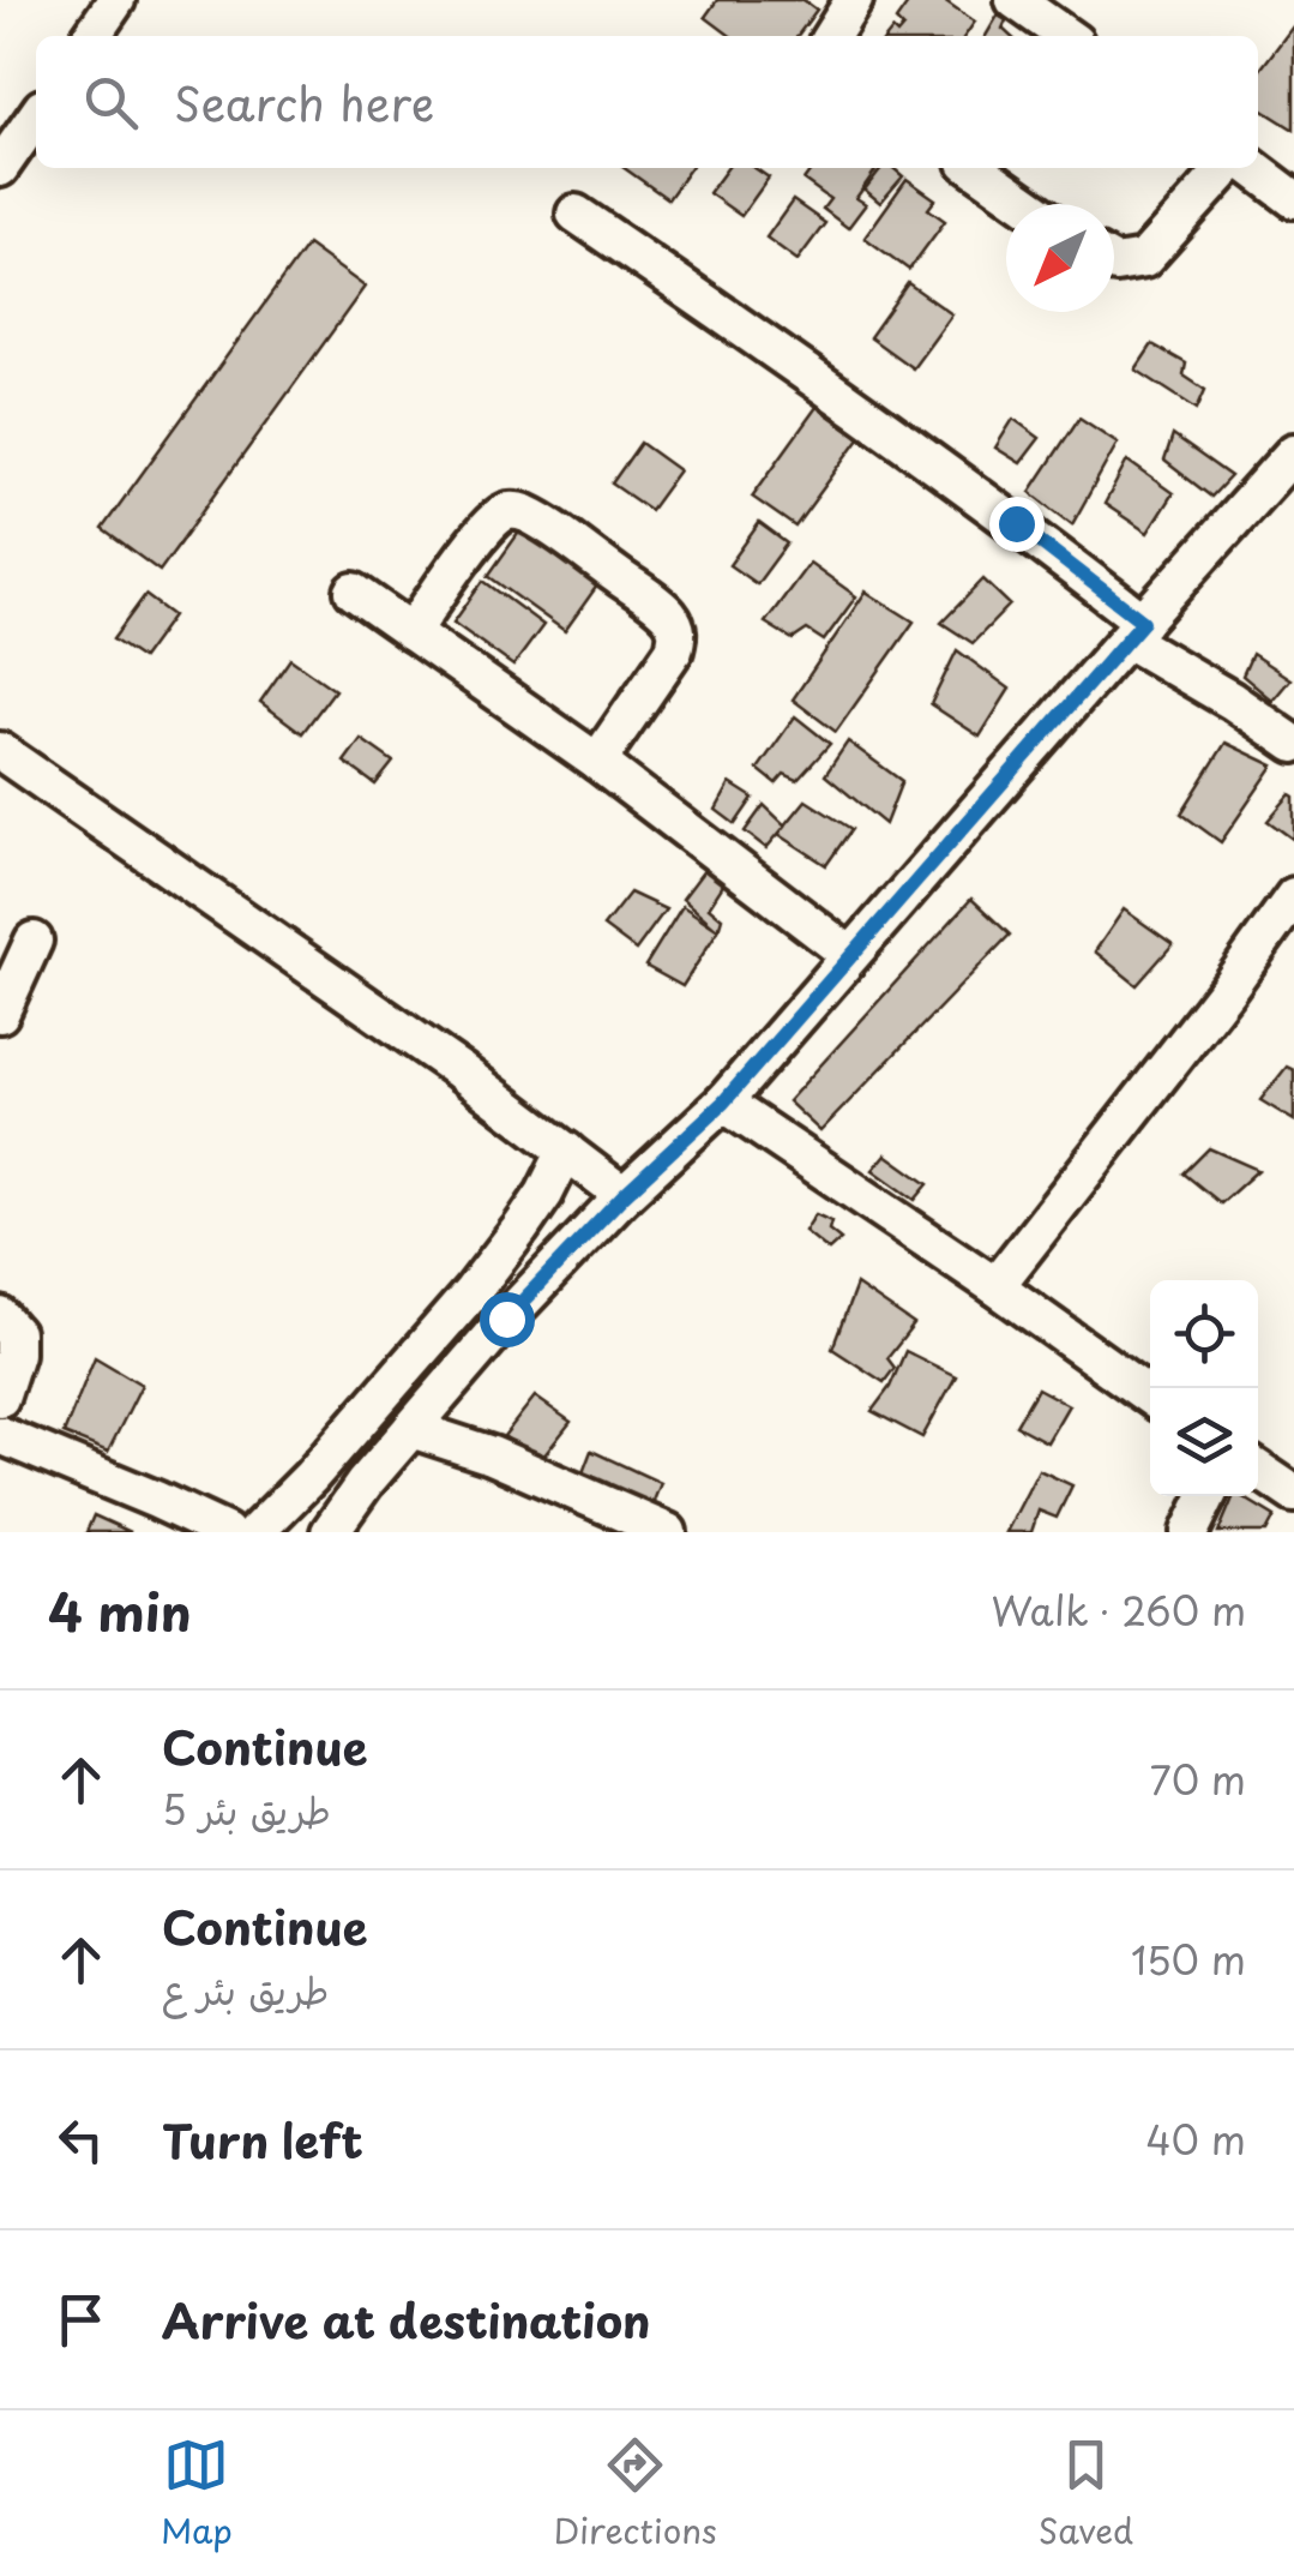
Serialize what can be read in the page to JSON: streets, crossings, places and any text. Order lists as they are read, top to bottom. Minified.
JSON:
{"north":"bottom left","page":{"search":"Search here","heading":["4 min","Walk · 260 m"],"list":[["Continue","طريق بئر 5","70 m"],["Continue","طريق بئر ع","150 m"],["Turn left","40 m"],"Arrive at destination"],"nav":["Map","Directions","Saved"]}}
